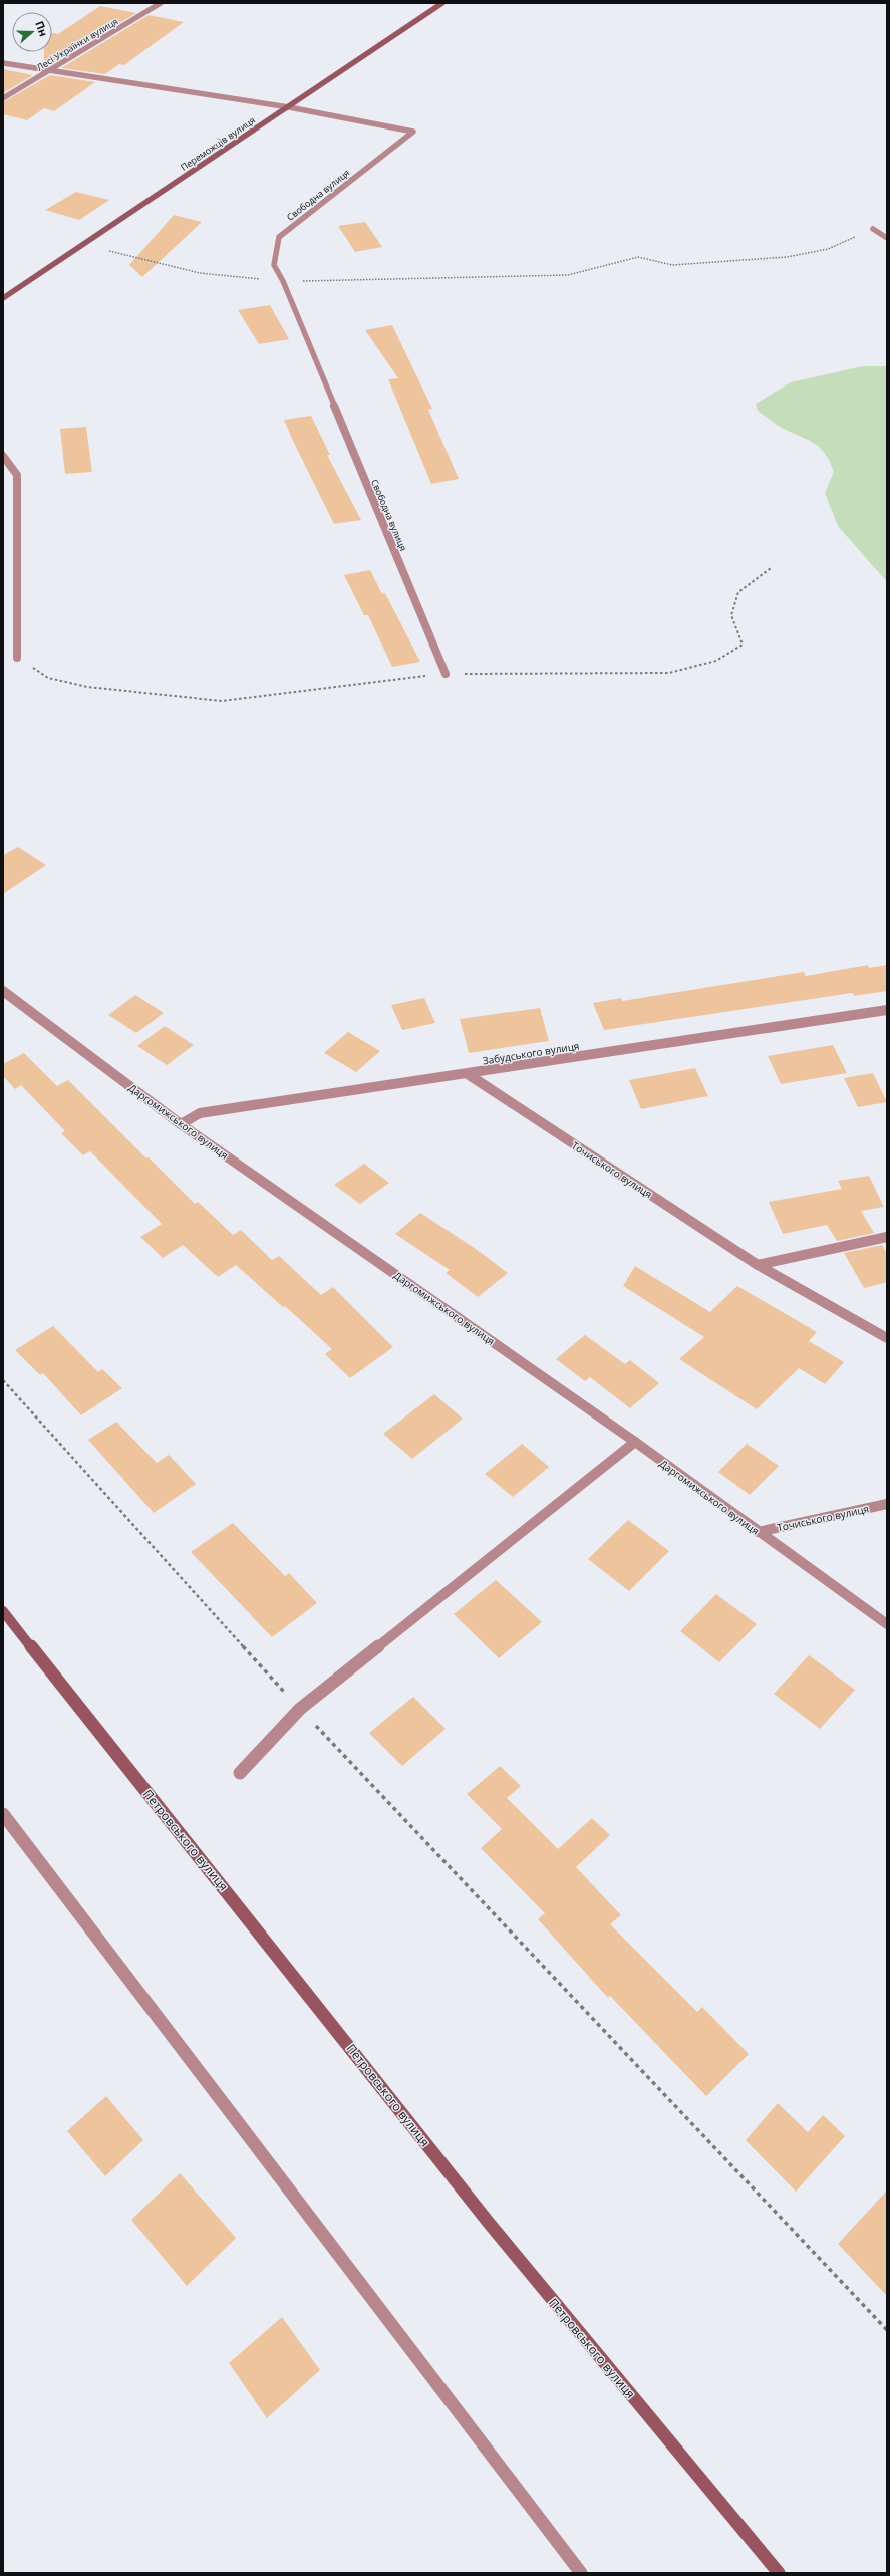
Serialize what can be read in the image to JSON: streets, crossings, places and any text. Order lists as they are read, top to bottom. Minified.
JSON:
{"streets":{"main road":["Переможців вулиця","Петровського вулиця"],"street":["Лесі Українки вулиця","Свободна вулиця","Забудського вулиця","Даргомижського вулиця","Точиського вулиця"]},"crossings":[["Лесі Українки вулиця","Свободна вулиця"],["Переможців вулиця","Свободна вулиця"],["Забудського вулиця","Даргомижського вулиця"],["Забудського вулиця","Точиського вулиця"],["Даргомижського вулиця","Точиського вулиця"]],"north":"right"}
